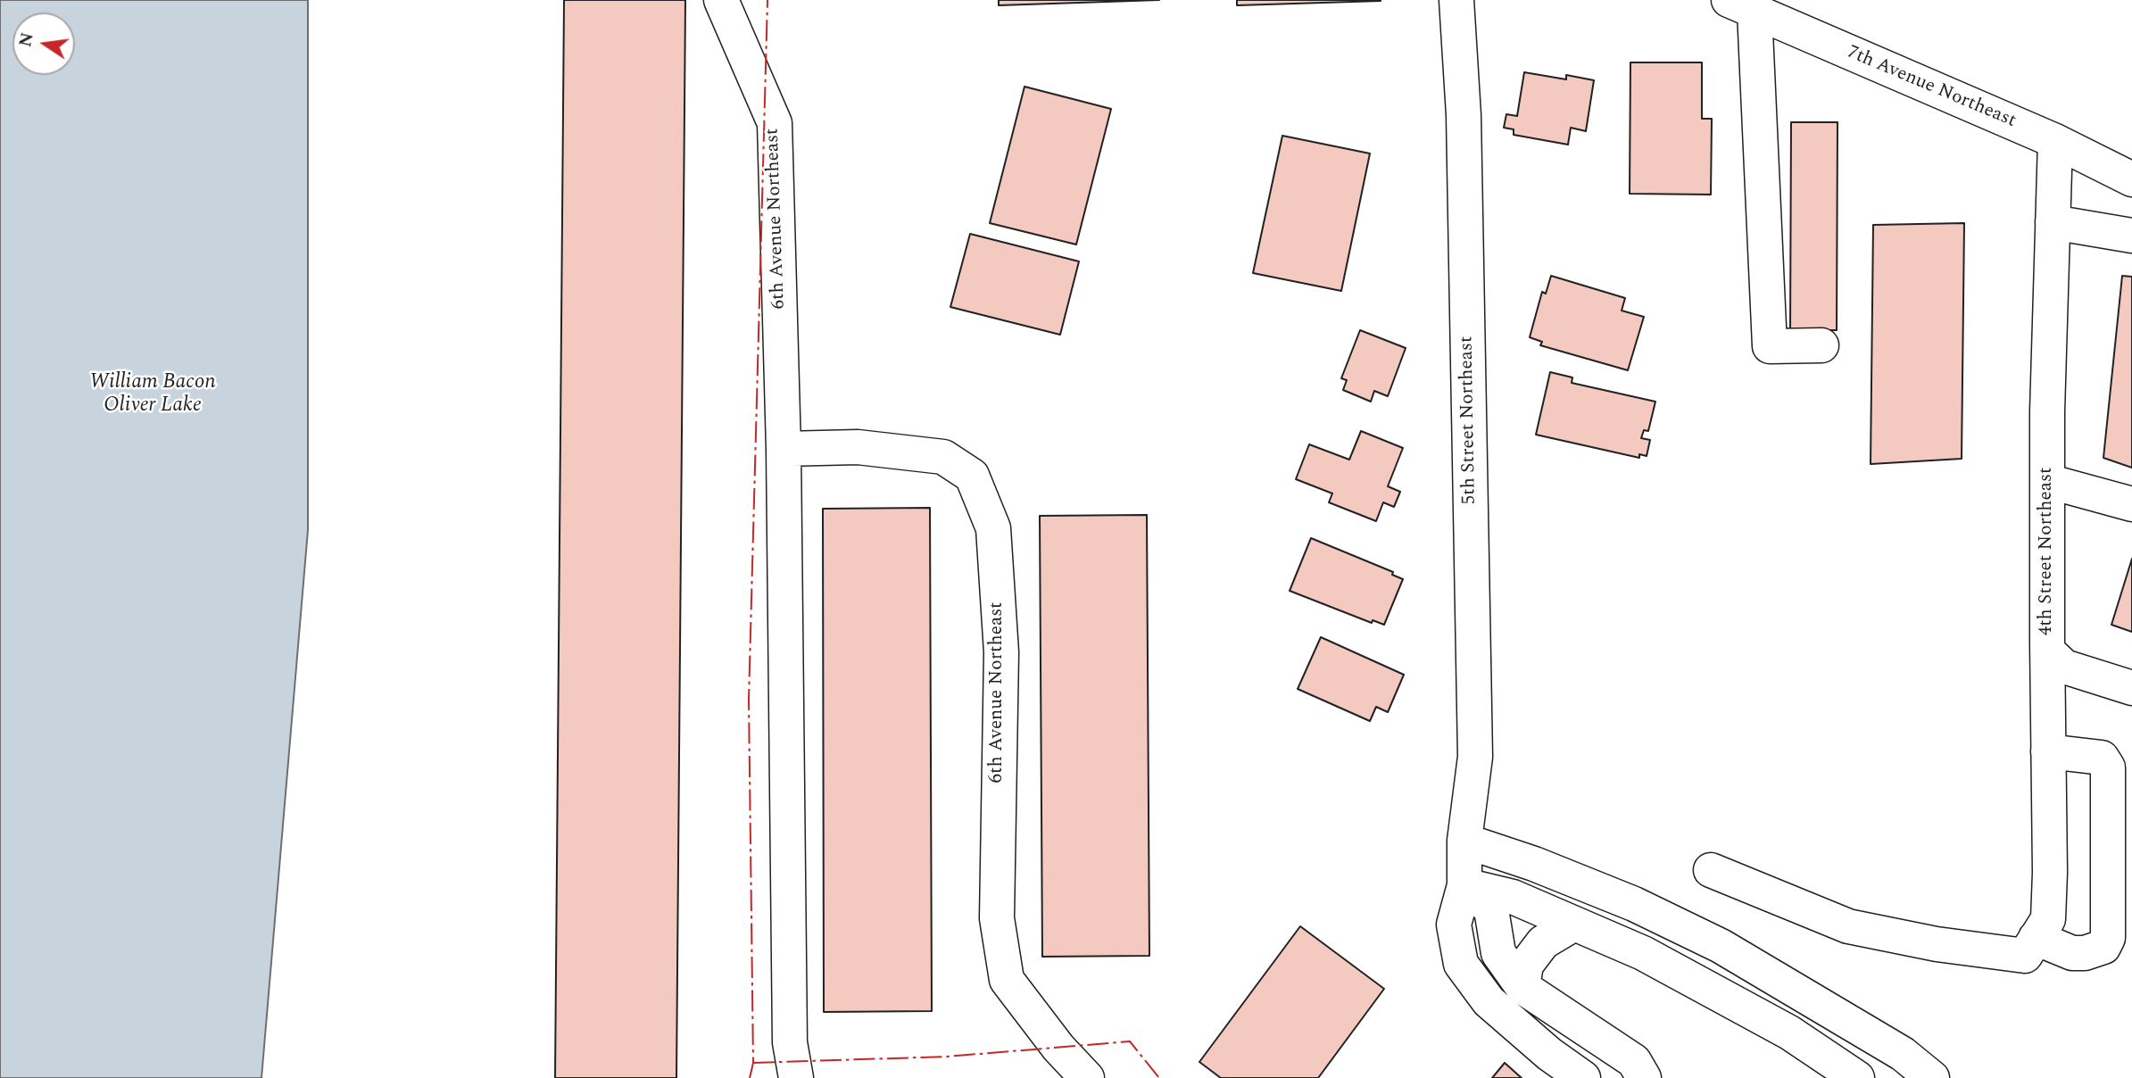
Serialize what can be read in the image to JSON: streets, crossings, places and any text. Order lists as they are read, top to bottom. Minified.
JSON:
{"streets":{"street":["7th Avenue Northeast","6th Avenue Northeast","5th Street Northeast","4th Street Northeast"]},"crossings":[["7th Avenue Northeast","4th Street Northeast"]],"water":["William Bacon Oliver Lake"],"north":"left"}
